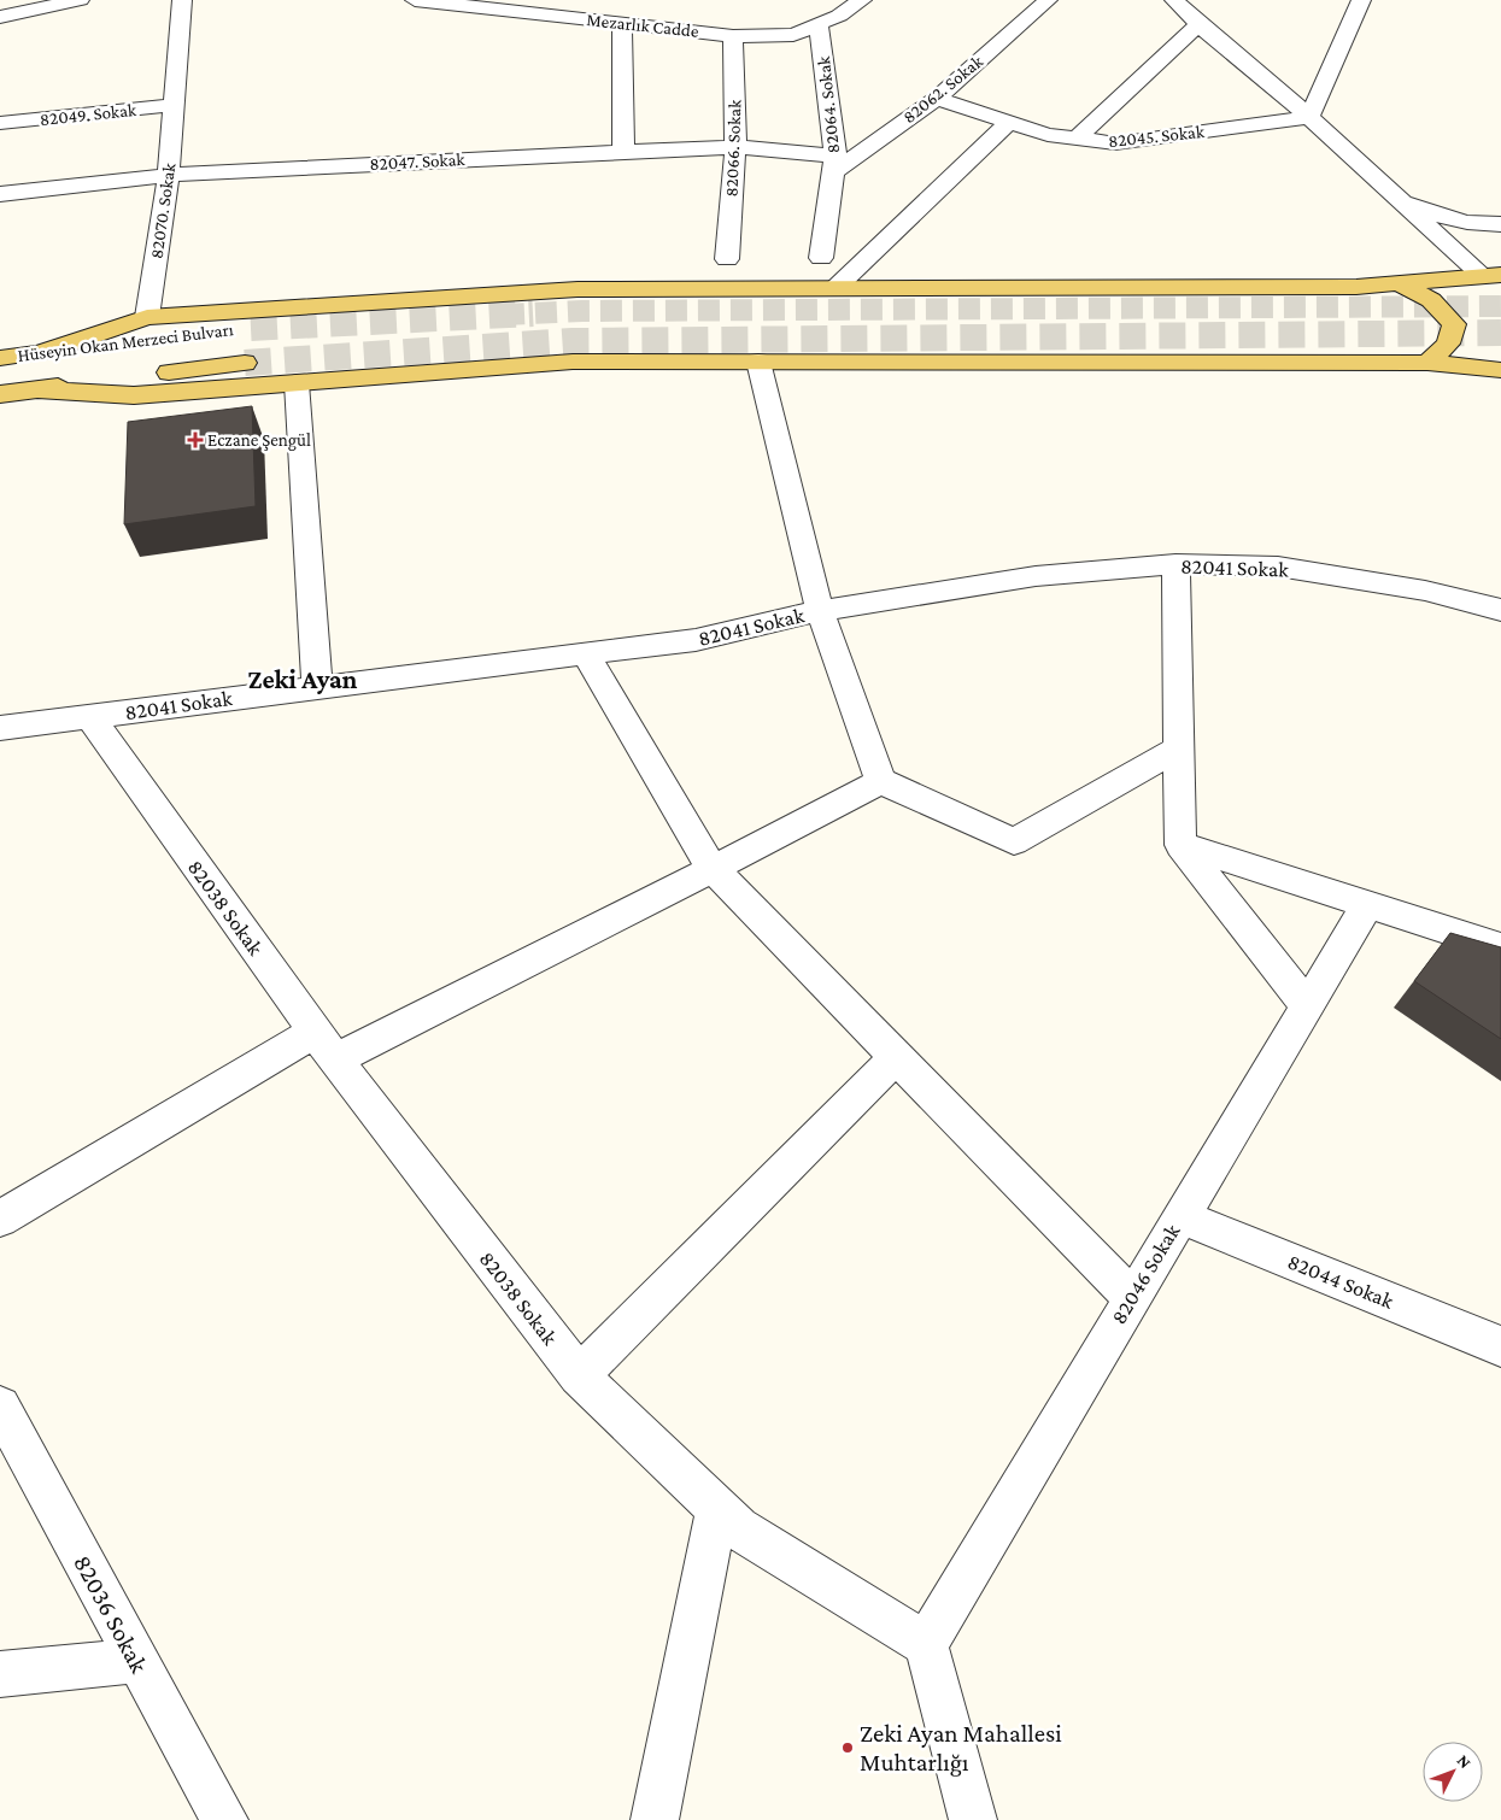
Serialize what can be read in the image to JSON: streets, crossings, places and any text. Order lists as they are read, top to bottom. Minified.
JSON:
{"streets":{"main road":["Hüseyin Okan Merzeci Bulvarı"],"street":["Mezarlık Cadde","82062. Sokak","82064. Sokak","82049. Sokak","82045. Sokak","82066. Sokak","82047. Sokak","82070. Sokak","82041 Sokak","82038 Sokak","82046 Sokak","82044 Sokak","82036 Sokak"]},"crossings":[["Mezarlık Cadde","82064. Sokak"],["Mezarlık Cadde","82066. Sokak"],["82062. Sokak","82064. Sokak"],["82062. Sokak","82045. Sokak"],["82062. Sokak","82047. Sokak"],["82064. Sokak","82047. Sokak"],["82049. Sokak","82070. Sokak"],["82066. Sokak","82047. Sokak"],["82047. Sokak","82070. Sokak"],["82041 Sokak","82038 Sokak"],["82038 Sokak","82046 Sokak"],["82046 Sokak","82044 Sokak"]],"districts":["Zeki Ayan"],"places":{"health":["Eczane Şengül"],"other":["Zeki Ayan Mahallesi Muhtarlığı"]},"north":"top right"}
